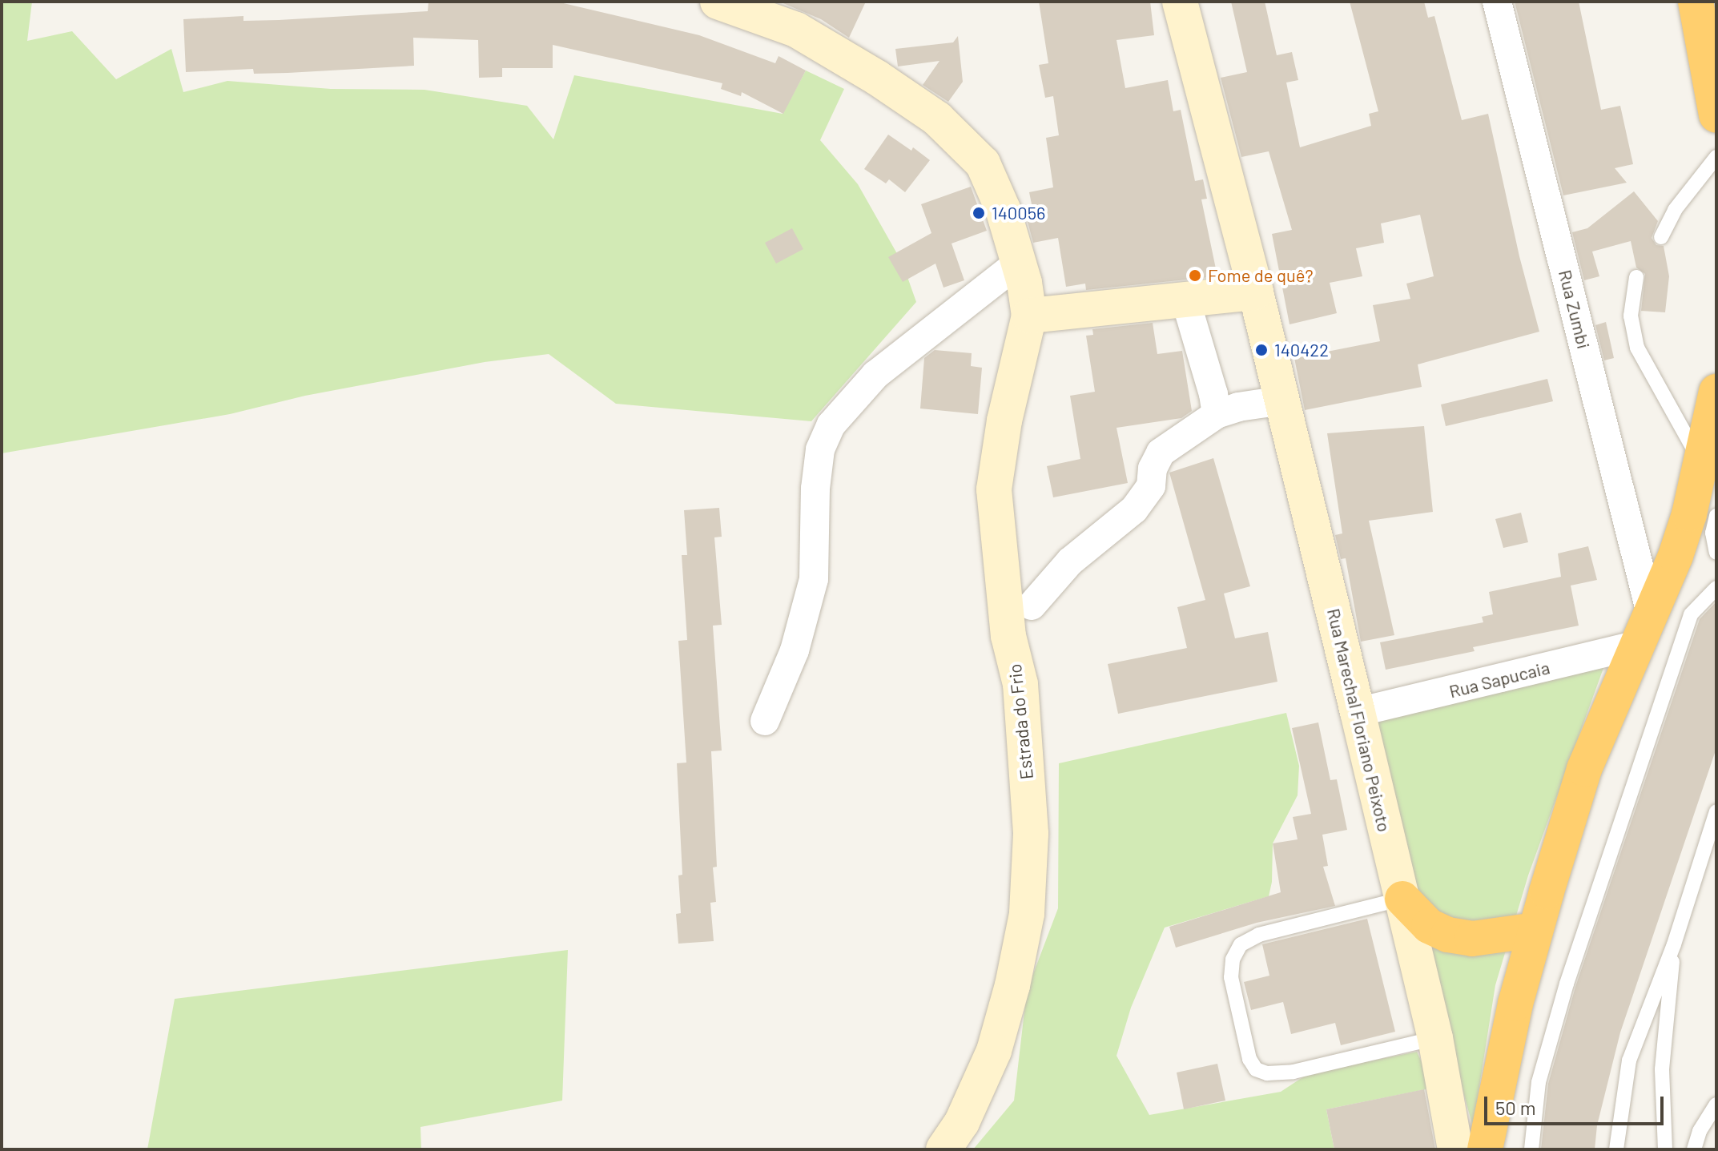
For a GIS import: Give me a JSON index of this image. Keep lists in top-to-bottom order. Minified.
{"streets":{"main road":["Rua Marechal Floriano Peixoto","Estrada do Frio"],"street":["Rua Zumbi","Rua Sapucaia"]},"crossings":[["Rua Zumbi","Rua Sapucaia"],["Rua Sapucaia","Rua Marechal Floriano Peixoto"]],"places":["140056","Fome de quê?","140422"],"scale_bar":"50 m"}
